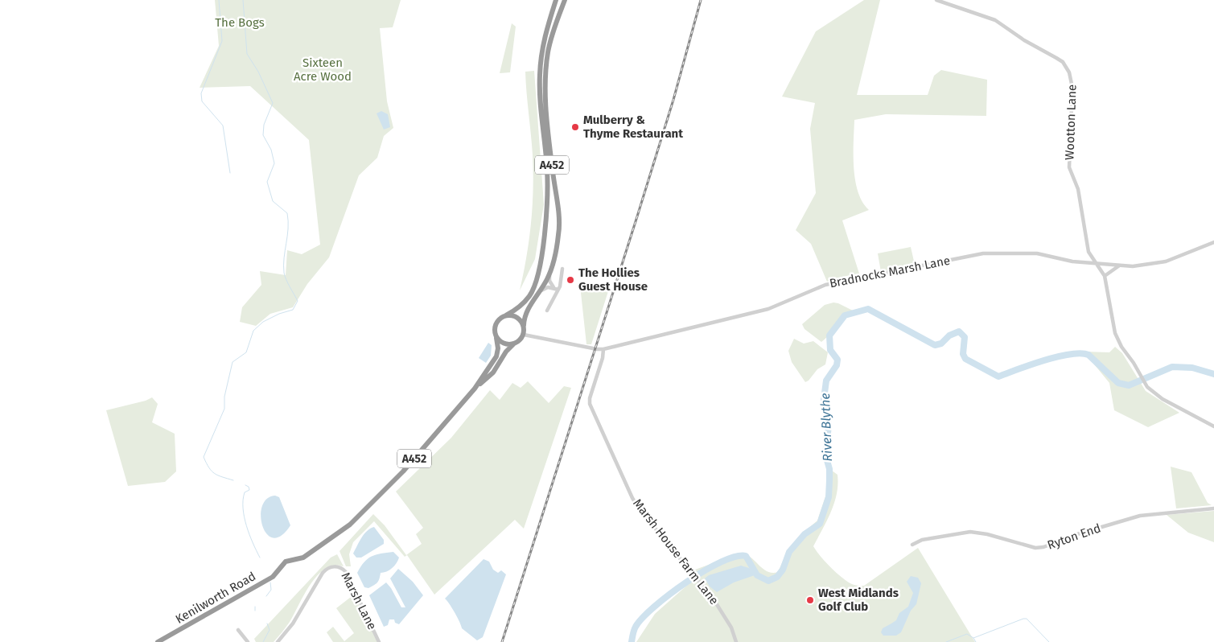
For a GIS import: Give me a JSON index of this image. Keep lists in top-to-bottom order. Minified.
{"streets":{"highway":["A452","Kenilworth Road"],"street":["Wootton Lane","Bradnocks Marsh Lane","Ryton End","Marsh House Farm Lane","Marsh Lane"]},"crossings":[["Wootton Lane","Bradnocks Marsh Lane"],["A452","Bradnocks Marsh Lane"],["A452","Kenilworth Road"],["Bradnocks Marsh Lane","Marsh House Farm Lane"]],"water":["River Blythe"],"parks":["The Bogs","Sixteen Acre Wood"],"places":["Mulberry & Thyme Restaurant","The Hollies Guest House","West Midlands Golf Club"]}
